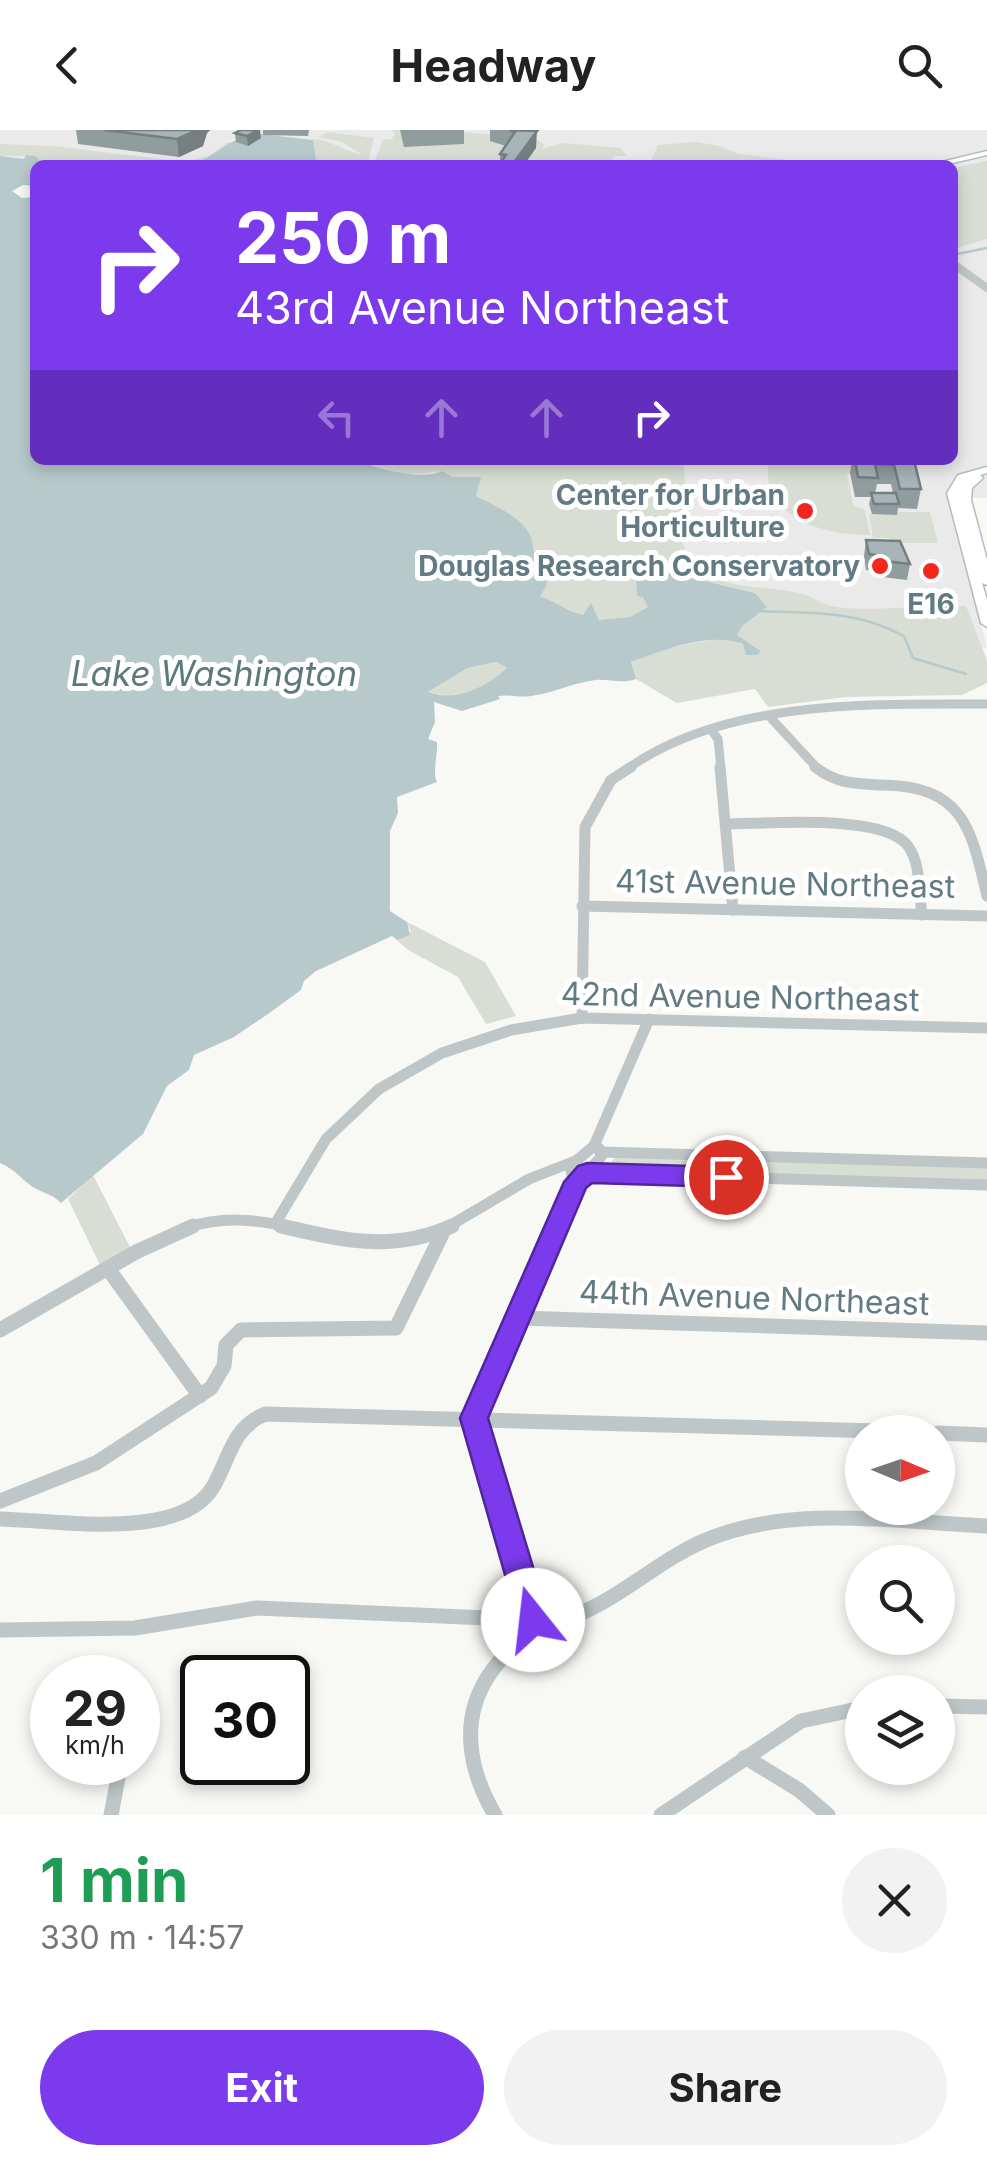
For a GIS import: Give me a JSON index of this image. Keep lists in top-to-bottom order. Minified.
{"streets":{"street":["41st Avenue Northeast","42nd Avenue Northeast","44th Avenue Northeast"]},"water":["Lake Washington"],"places":["Center for Urban Horticulture","Douglas Research Conservatory","E16"],"north":"right","page":{"header":"Headway","turn":["250 m","43rd Avenue Northeast"],"speed":"29 km/h","limit":"30","heading":["1 min","330 m · 14:57"],"buttons":["Exit","Share"]}}
